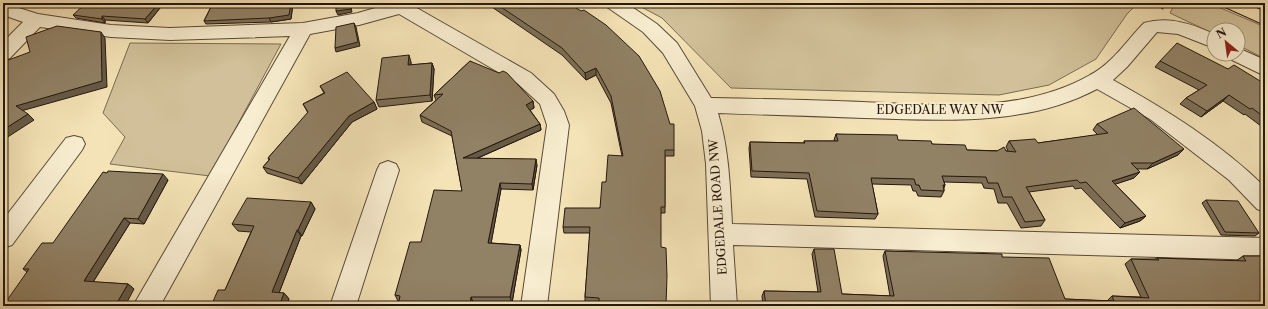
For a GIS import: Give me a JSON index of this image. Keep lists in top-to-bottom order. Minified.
{"streets":{"street":["EDGEDALE WAY NW","EDGEDALE ROAD NW"]},"crossings":[["EDGEDALE WAY NW","EDGEDALE ROAD NW"]],"north":"top left"}
